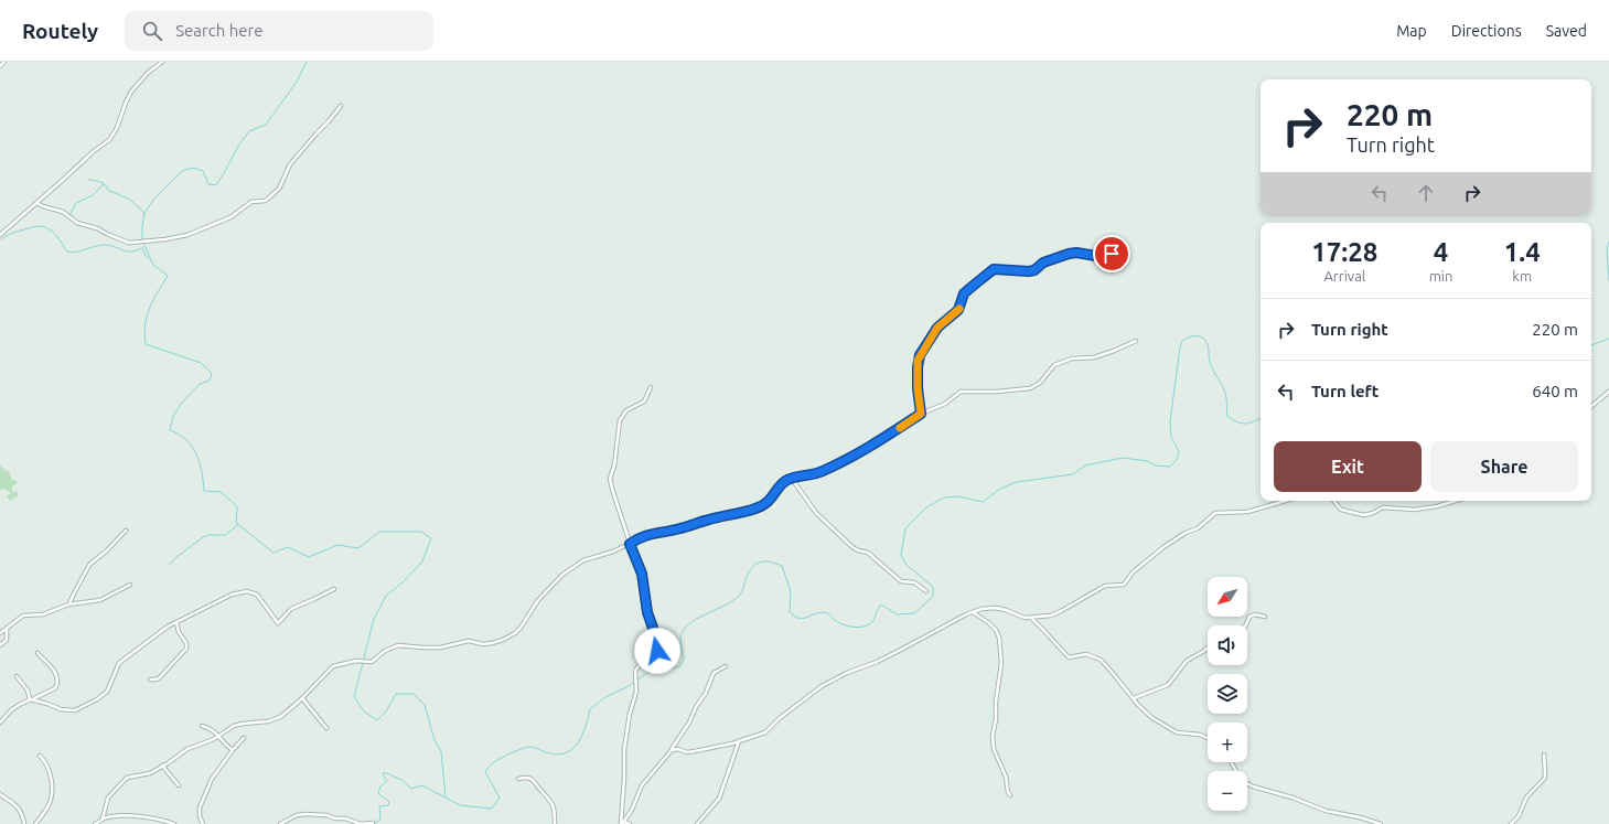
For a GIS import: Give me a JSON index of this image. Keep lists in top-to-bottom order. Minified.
{"north":"bottom left","page":{"header":"Routely","search":"Search here","nav":["Map","Directions","Saved"],"turn":["220 m","Turn right"],"eta":["17:28","Arrival","4","min","1.4","km"],"list":[{"name":"Turn right","value":"220 m"},{"name":"Turn left","value":"640 m"}],"buttons":["Exit","Share"],"map_buttons":["+","−"]}}
